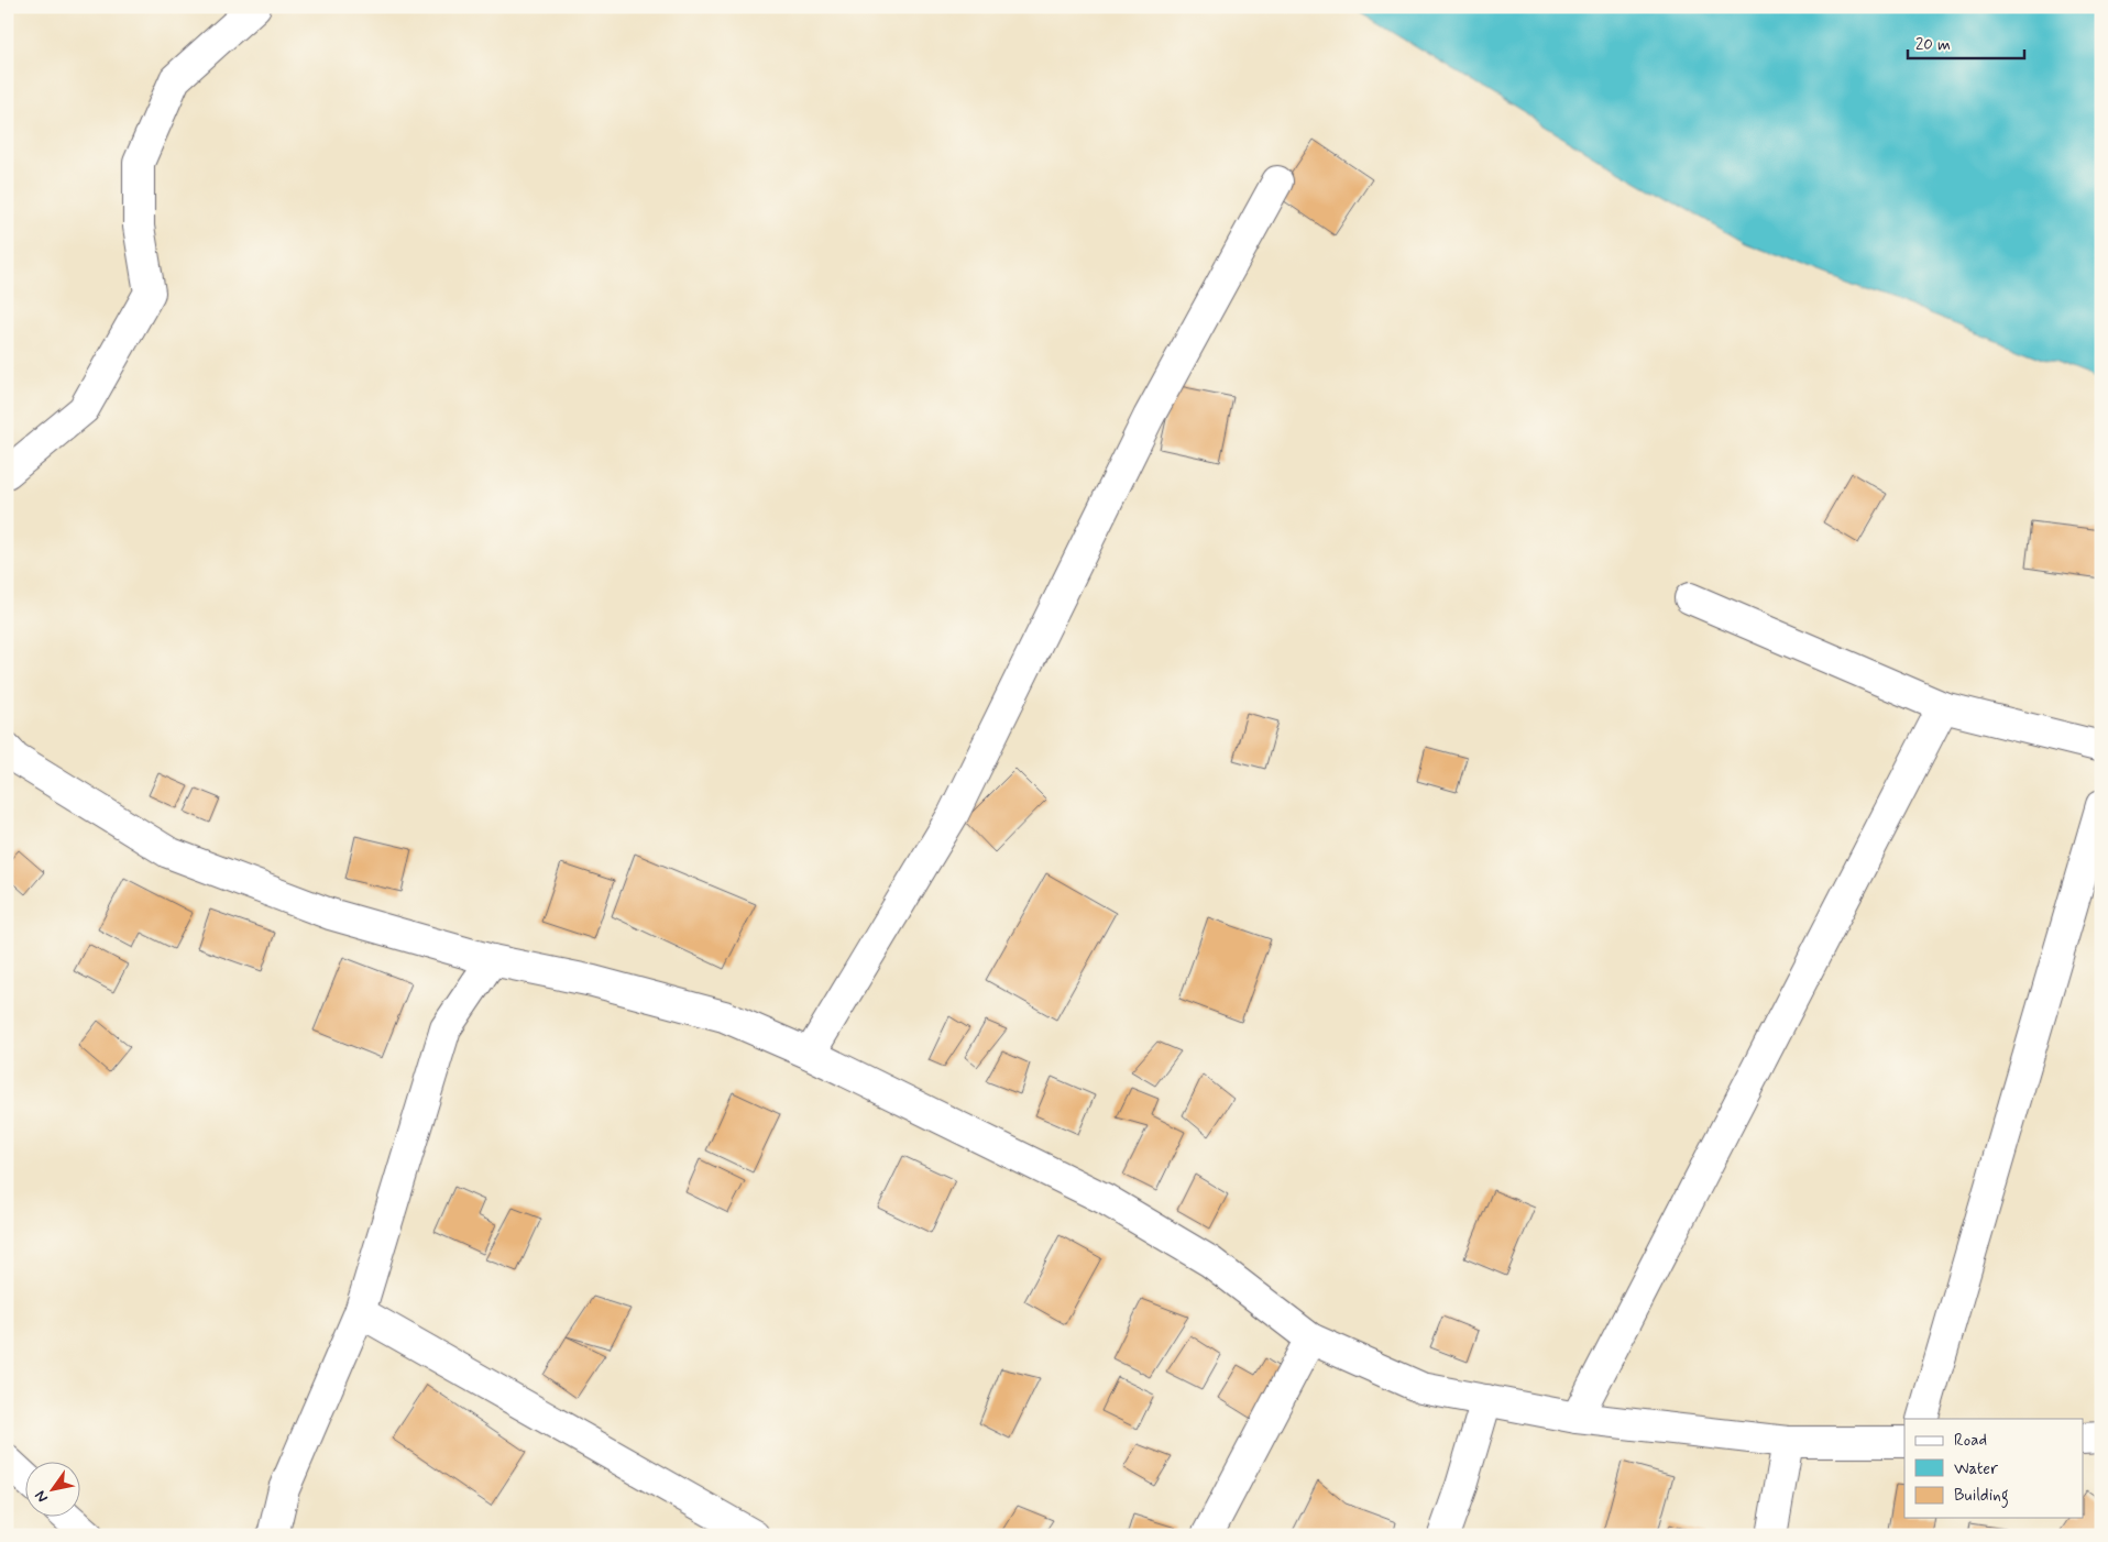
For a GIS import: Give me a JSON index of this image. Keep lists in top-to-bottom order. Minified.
{"legend":["Road","Water","Building"],"scale_bar":"20 m","north":"bottom left"}
